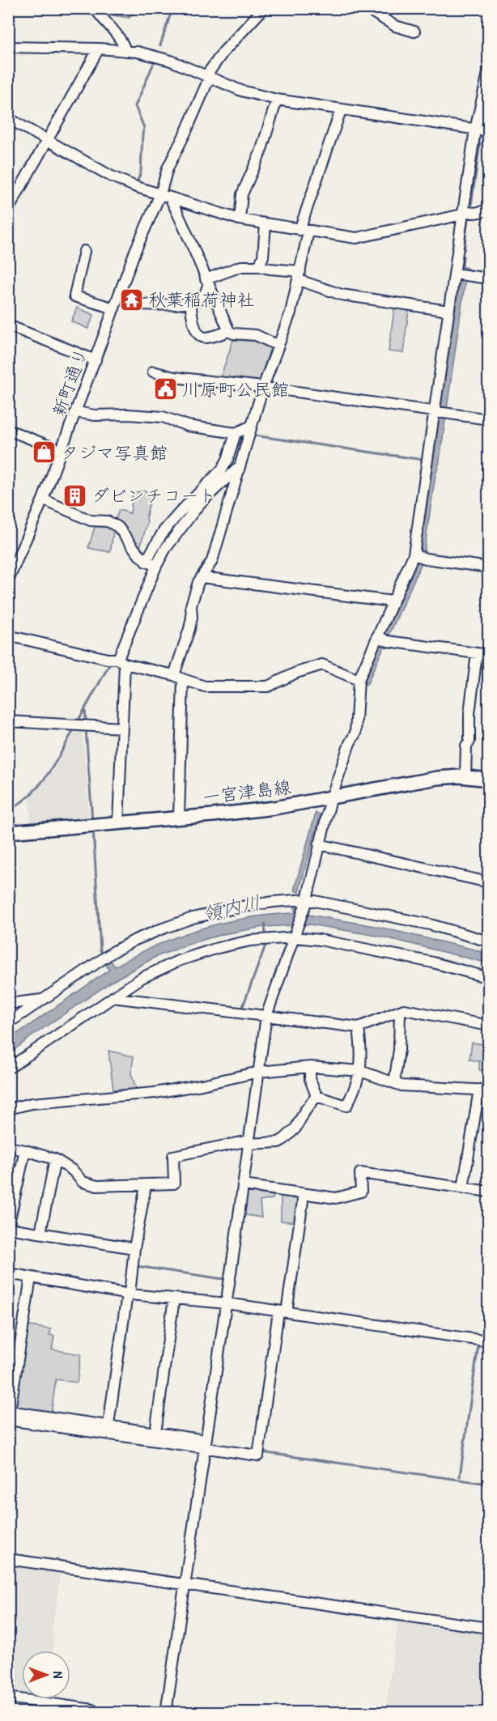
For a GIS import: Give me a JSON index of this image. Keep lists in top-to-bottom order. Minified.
{"streets":{"main road":["一宮津島線"],"street":["新町通り"]},"water":["領内川"],"places":{"temple":["秋葉稲荷神社"],"public building":["川原町公民館"],"shop":["タジマ写真館"],"building":["ダビンチコート"]},"north":"right"}
